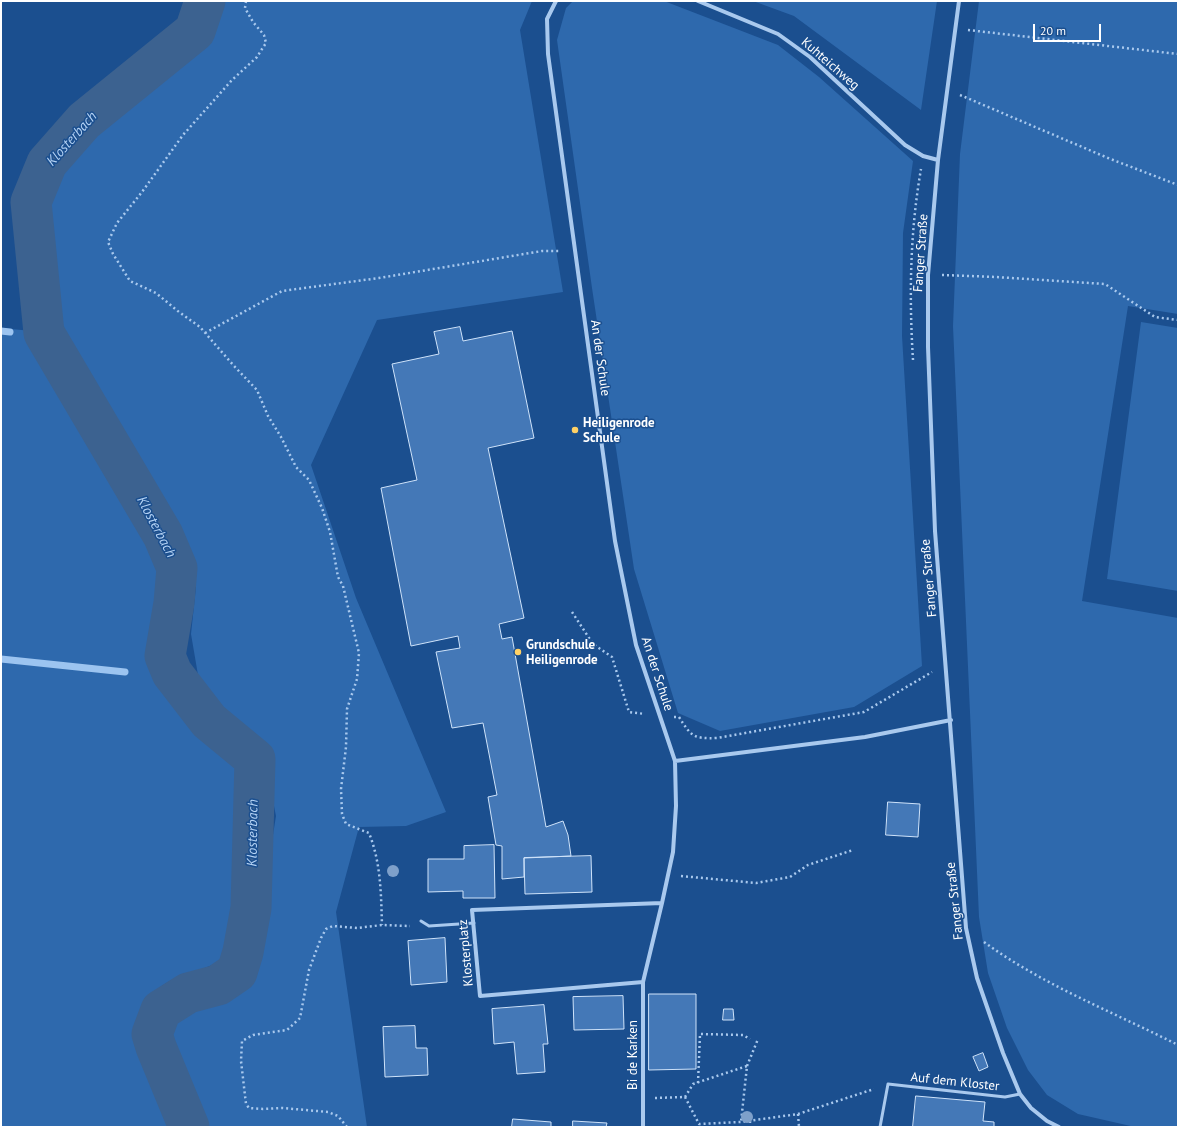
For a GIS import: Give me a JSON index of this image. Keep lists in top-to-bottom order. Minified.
{"streets":{"street":["Kuhteichweg","Fanger Straße","An der Schule","Klosterplatz","Bi de Karken"],"lane":["Auf dem Kloster"]},"crossings":[["Kuhteichweg","Fanger Straße"],["Fanger Straße","Auf dem Kloster"],["An der Schule","Klosterplatz"],["An der Schule","Bi de Karken"],["Klosterplatz","Bi de Karken"]],"water":["Klosterbach"],"places":["Heiligenrode Schule","Grundschule Heiligenrode"],"scale_bar":"20 m"}
